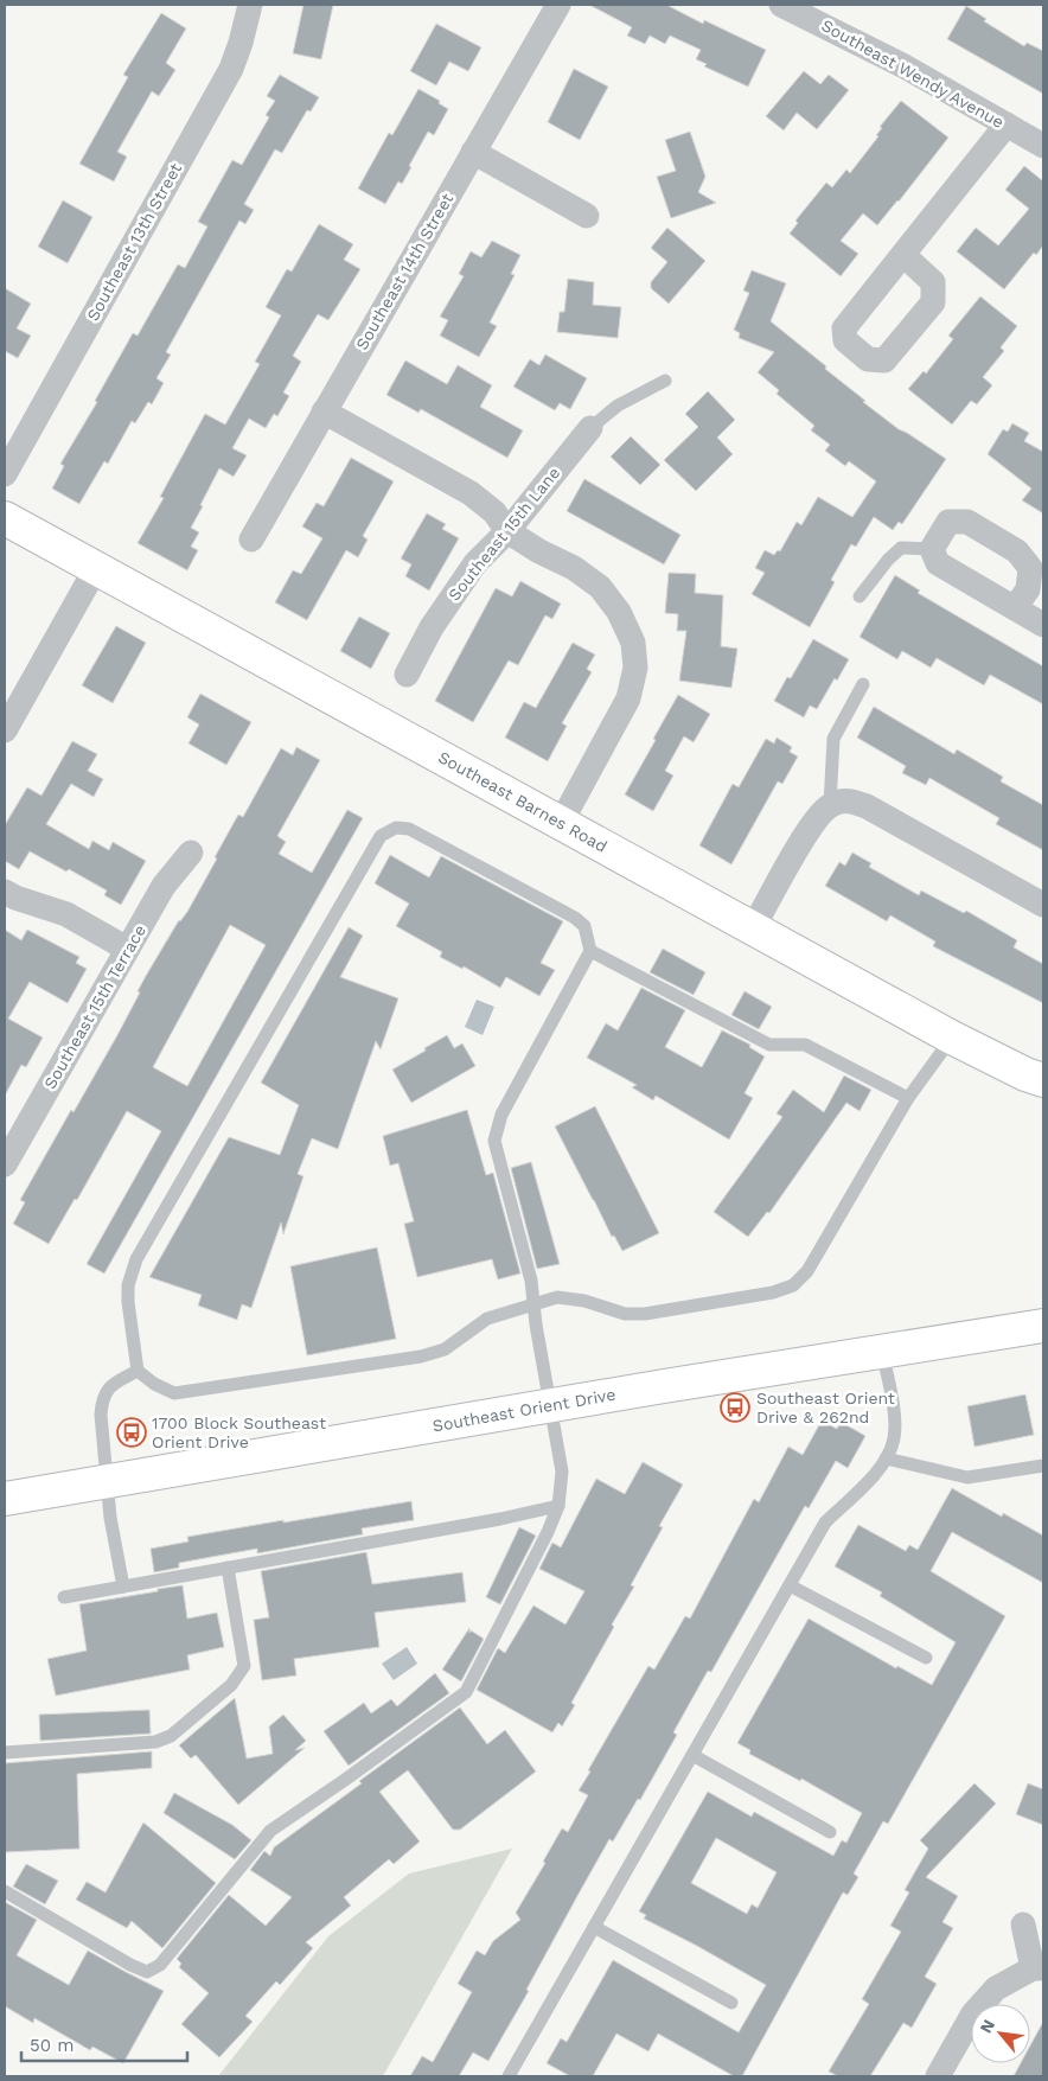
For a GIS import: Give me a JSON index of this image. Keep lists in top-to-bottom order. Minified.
{"streets":{"street":["Southeast Wendy Avenue","Southeast 13th Street","Southeast 14th Street","Southeast 15th Lane","Southeast Barnes Road","Southeast 15th Terrace","Southeast Orient Drive"]},"places":{"bus stop":["Southeast Orient Drive & 262nd","1700 Block Southeast Orient Drive"]},"scale_bar":"50 m","north":"top left"}
